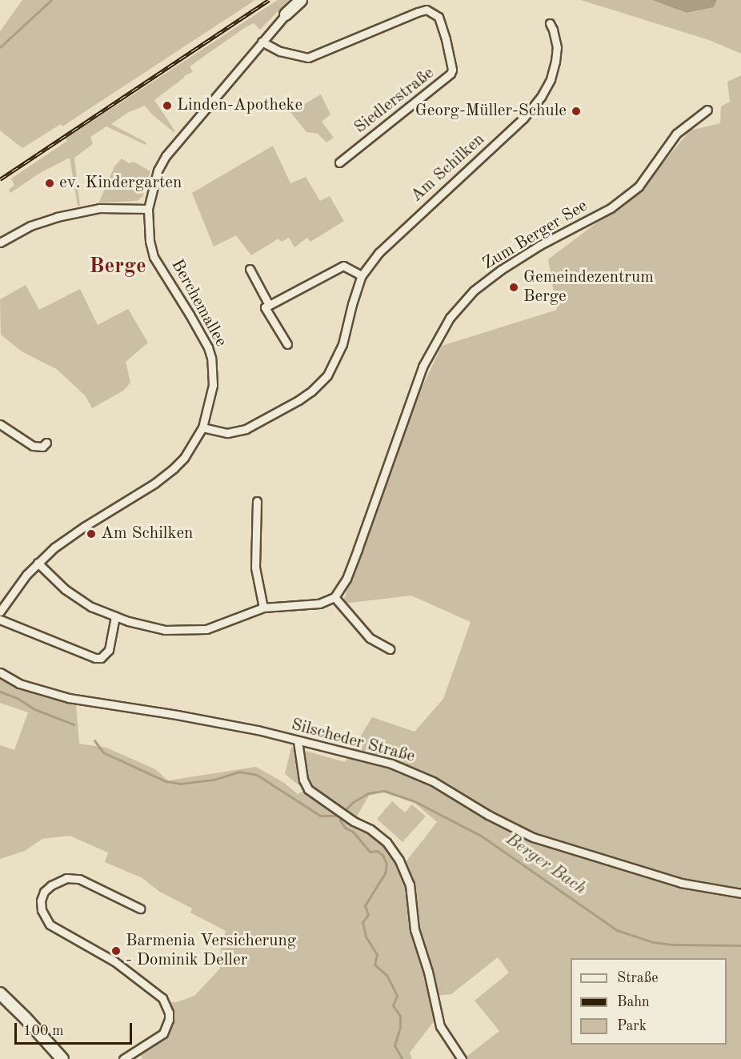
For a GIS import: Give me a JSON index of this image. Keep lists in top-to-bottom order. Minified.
{"streets":{"street":["Siedlerstraße","Am Schilken","Zum Berger See","Berchemallee","Silscheder Straße"]},"crossings":[["Siedlerstraße","Berchemallee"],["Am Schilken","Berchemallee"]],"districts":["Berge"],"water":["Berger Bach"],"places":["Linden-Apotheke","Georg-Müller-Schule","ev. Kindergarten","Gemeindezentrum Berge","Am Schilken","Barmenia Versicherung - Dominik Deller"],"legend":["Straße","Bahn","Park"],"scale_bar":"100 m"}
